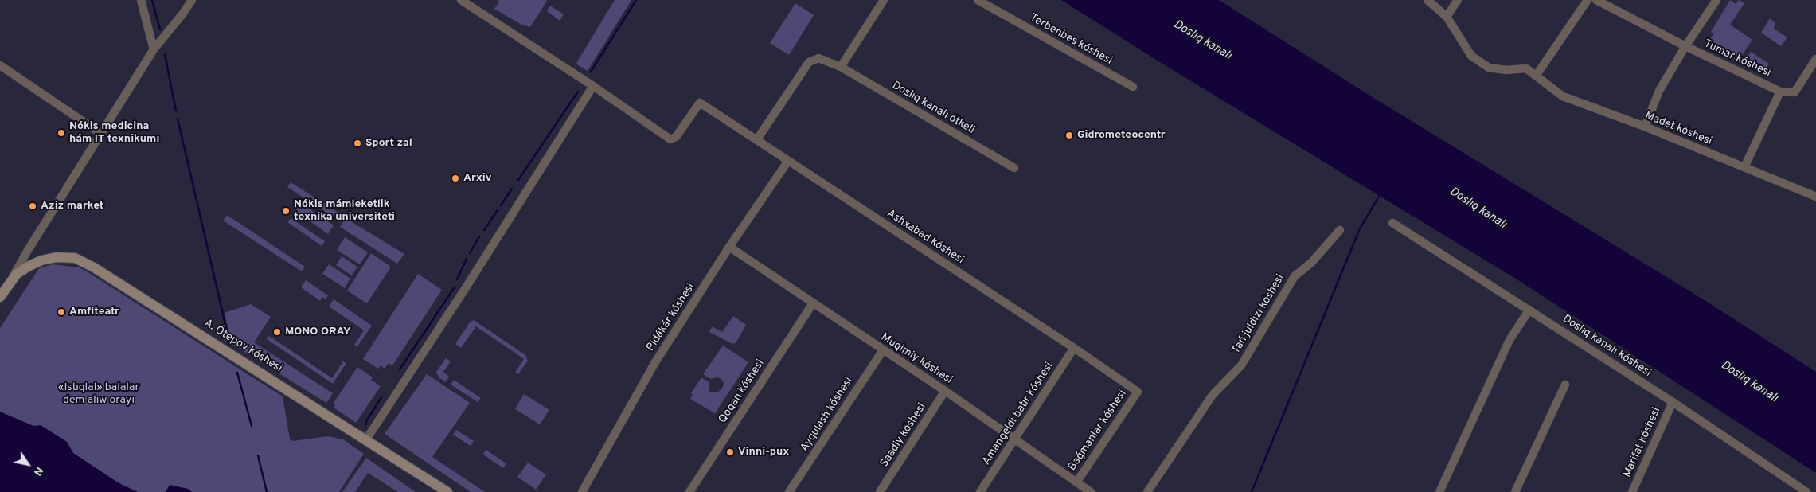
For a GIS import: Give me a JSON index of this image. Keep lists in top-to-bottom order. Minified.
{"streets":{"main road":["A. Ótepov kóshesi"],"street":["Terbenbes kóshesi","Tumar kóshesi","Doslıq kanalı ótkeli","Madet kóshesi","Ashxabad kóshesi","Tań juldızı kóshesi","Pidákár kóshesi","Doslıq kanalı kóshesi","Muqimiy kóshesi","Qoqan kóshesi","Amangeldi batır kóshesi","Ayqulash kóshesi","Baǵmanlar kóshesi","Saadiy kóshesi","Marifat kóshesi"]},"crossings":[["Ashxabad kóshesi","Pidákár kóshesi"],["Ashxabad kóshesi","Amangeldi batır kóshesi"],["Ashxabad kóshesi","Baǵmanlar kóshesi"],["Pidákár kóshesi","Muqimiy kóshesi"],["Doslıq kanalı kóshesi","Marifat kóshesi"],["Muqimiy kóshesi","Qoqan kóshesi"],["Muqimiy kóshesi","Amangeldi batır kóshesi"],["Muqimiy kóshesi","Ayqulash kóshesi"],["Muqimiy kóshesi","Baǵmanlar kóshesi"],["Muqimiy kóshesi","Saadiy kóshesi"]],"water":["Doslıq kanalı"],"parks":["«Istıqlal» balalar dem alıw orayı"],"places":["Nókis medicina hám IT texnikumı","Gidrometeocentr","Sport zal","Arxiv","Aziz market","Nókis mámleketlik texnika universiteti","Amfiteatr","MONO ORAY","Vinni-pux"],"north":"bottom right"}
